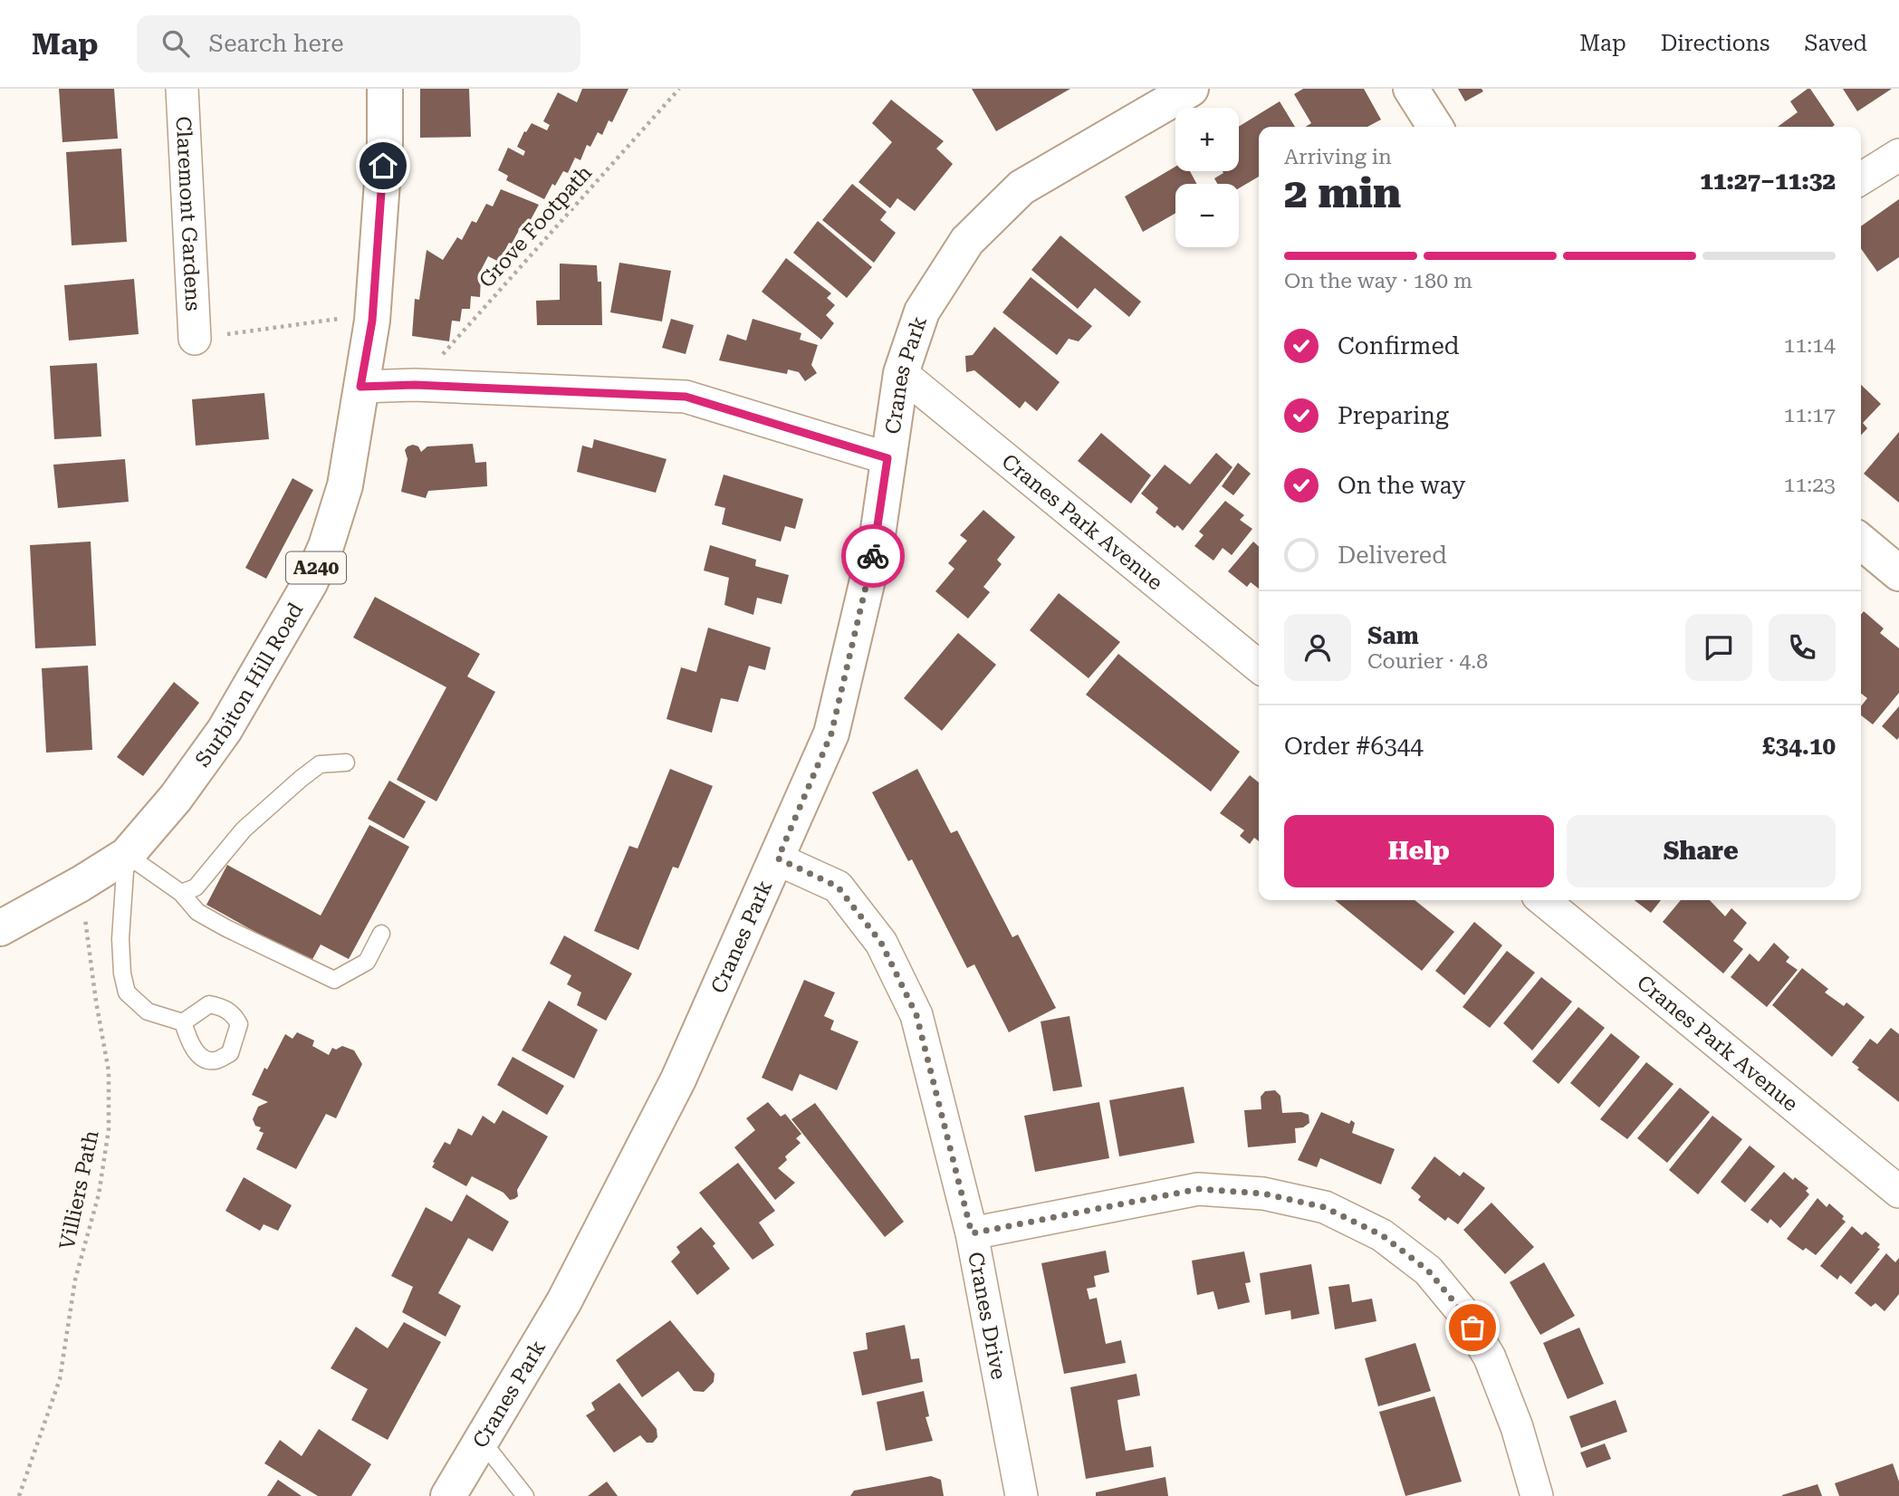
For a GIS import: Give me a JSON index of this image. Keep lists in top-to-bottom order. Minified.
{"streets":{"street":["Claremont Gardens","Cranes Park","Cranes Park Avenue","A240","Surbiton Hill Road","Cranes Drive"],"path":["Grove Footpath","Villiers Path"]},"crossings":[["Cranes Park","Cranes Park Avenue"],["Cranes Park","Cranes Drive"],["Surbiton Hill Road","Villiers Path"]],"page":{"header":"Map","search":"Search here","nav":["Map","Directions","Saved"],"map_buttons":["+","−"],"heading":["2 min","Arriving in","11:27–11:32"],"panel":["Sam","Courier · 4.8","Order #6344","£34.10"],"bar":"On the way · 180 m","list":[["Confirmed","11:14"],["Preparing","11:17"],["On the way","11:23"],"Delivered"],"buttons":["Help","Share"]}}
